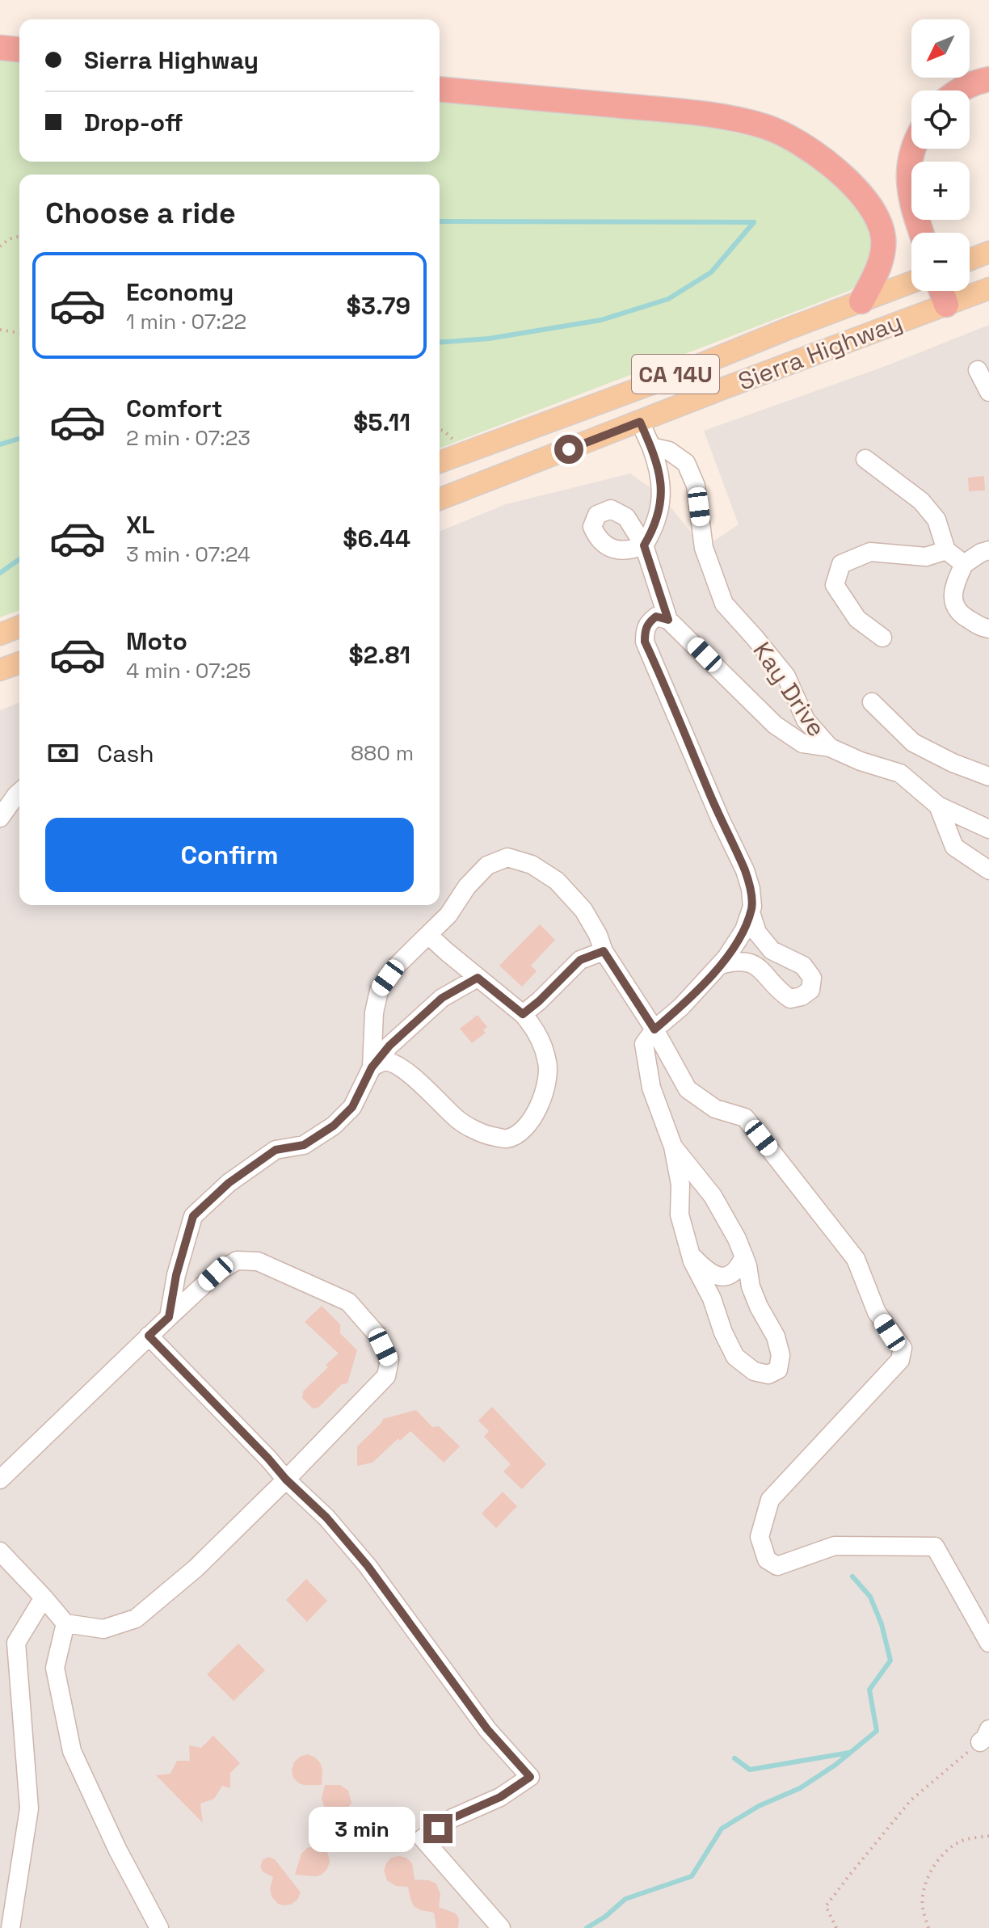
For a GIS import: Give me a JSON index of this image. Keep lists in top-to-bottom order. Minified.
{"streets":{"main road":["Sierra Highway","CA 14U"],"street":["Kay Drive"]},"north":"bottom left","page":{"map_buttons":["+","−"],"banner":["Sierra Highway","Drop-off"],"heading":"Choose a ride","list":[{"name":"Economy","note":"1 min · 07:22","value":"$3.79"},{"name":"Comfort","note":"2 min · 07:23","value":"$5.11"},{"name":"XL","note":"3 min · 07:24","value":"$6.44"},{"name":"Moto","note":"4 min · 07:25","value":"$2.81"}],"pay":["Cash","880 m"],"buttons":"Confirm","bubble":"3 min"}}
